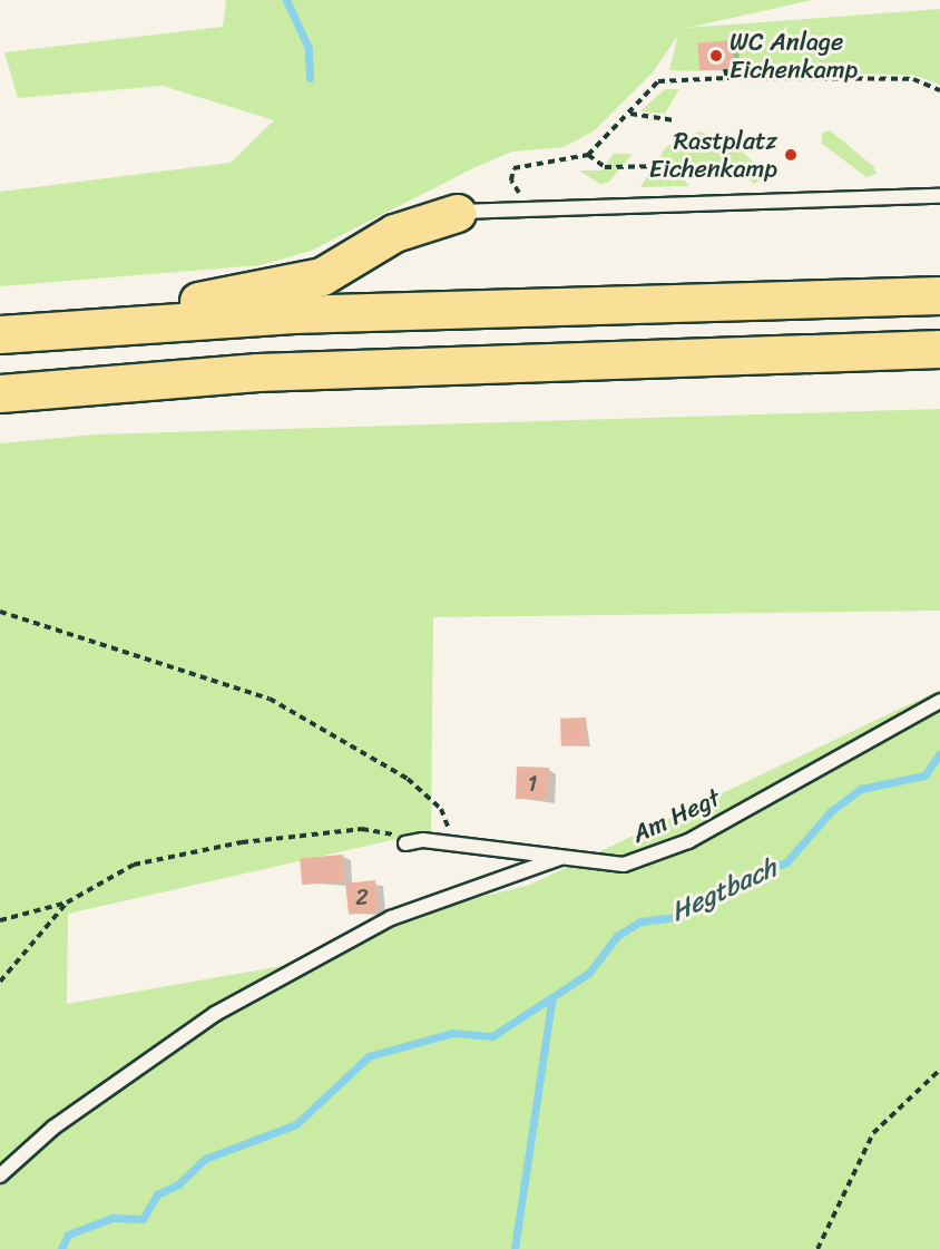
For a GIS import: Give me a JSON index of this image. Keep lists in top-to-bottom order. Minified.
{"streets":{"lane":["Am Hegt"]},"water":["Hegtbach"],"places":["WC Anlage Eichenkamp","Rastplatz Eichenkamp"],"house_numbers":["1","2"]}
